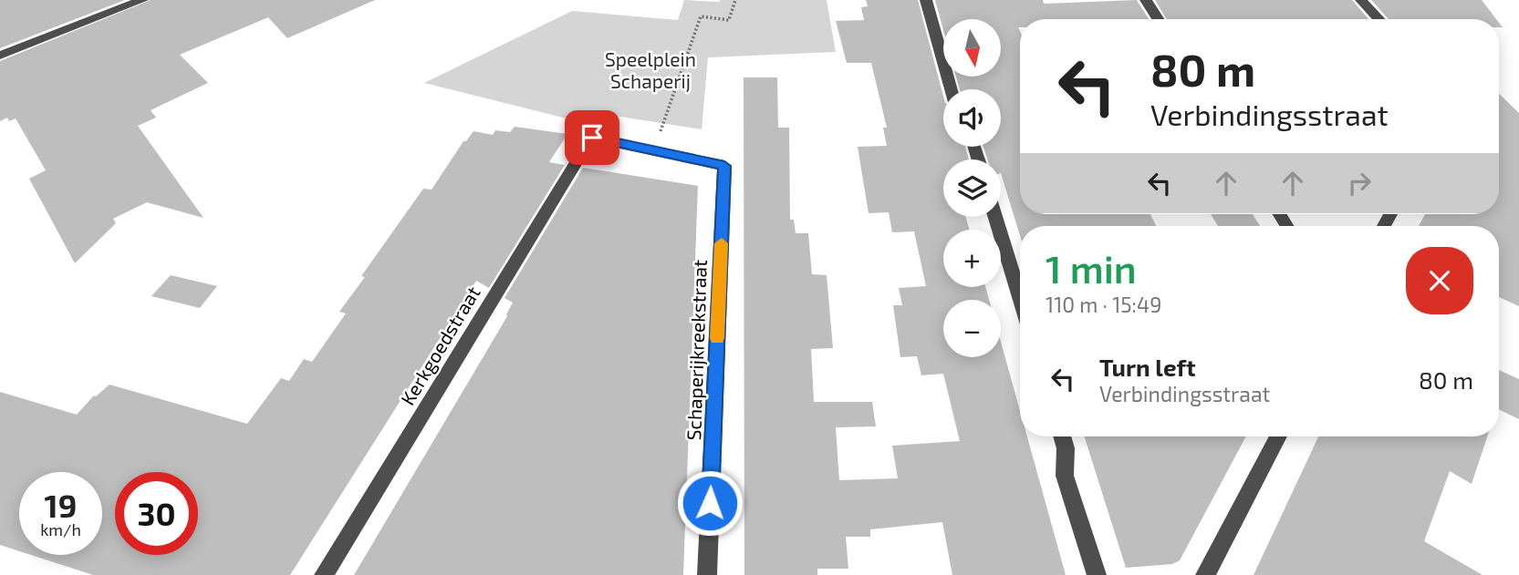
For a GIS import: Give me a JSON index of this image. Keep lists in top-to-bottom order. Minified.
{"streets":{"street":["Kerkgoedstraat","Schaperijkreekstraat"]},"crossings":[["Kerkgoedstraat","Schaperijkreekstraat"]],"parks":["Speelplein Schaperij"],"north":"bottom","page":{"map_buttons":["+","−"],"turn":["80 m","Verbindingsstraat"],"heading":["1 min","110 m · 15:49"],"list":[{"name":"Turn left","note":"Verbindingsstraat","value":"80 m"}],"speed":"19 km/h","limit":"30"}}
